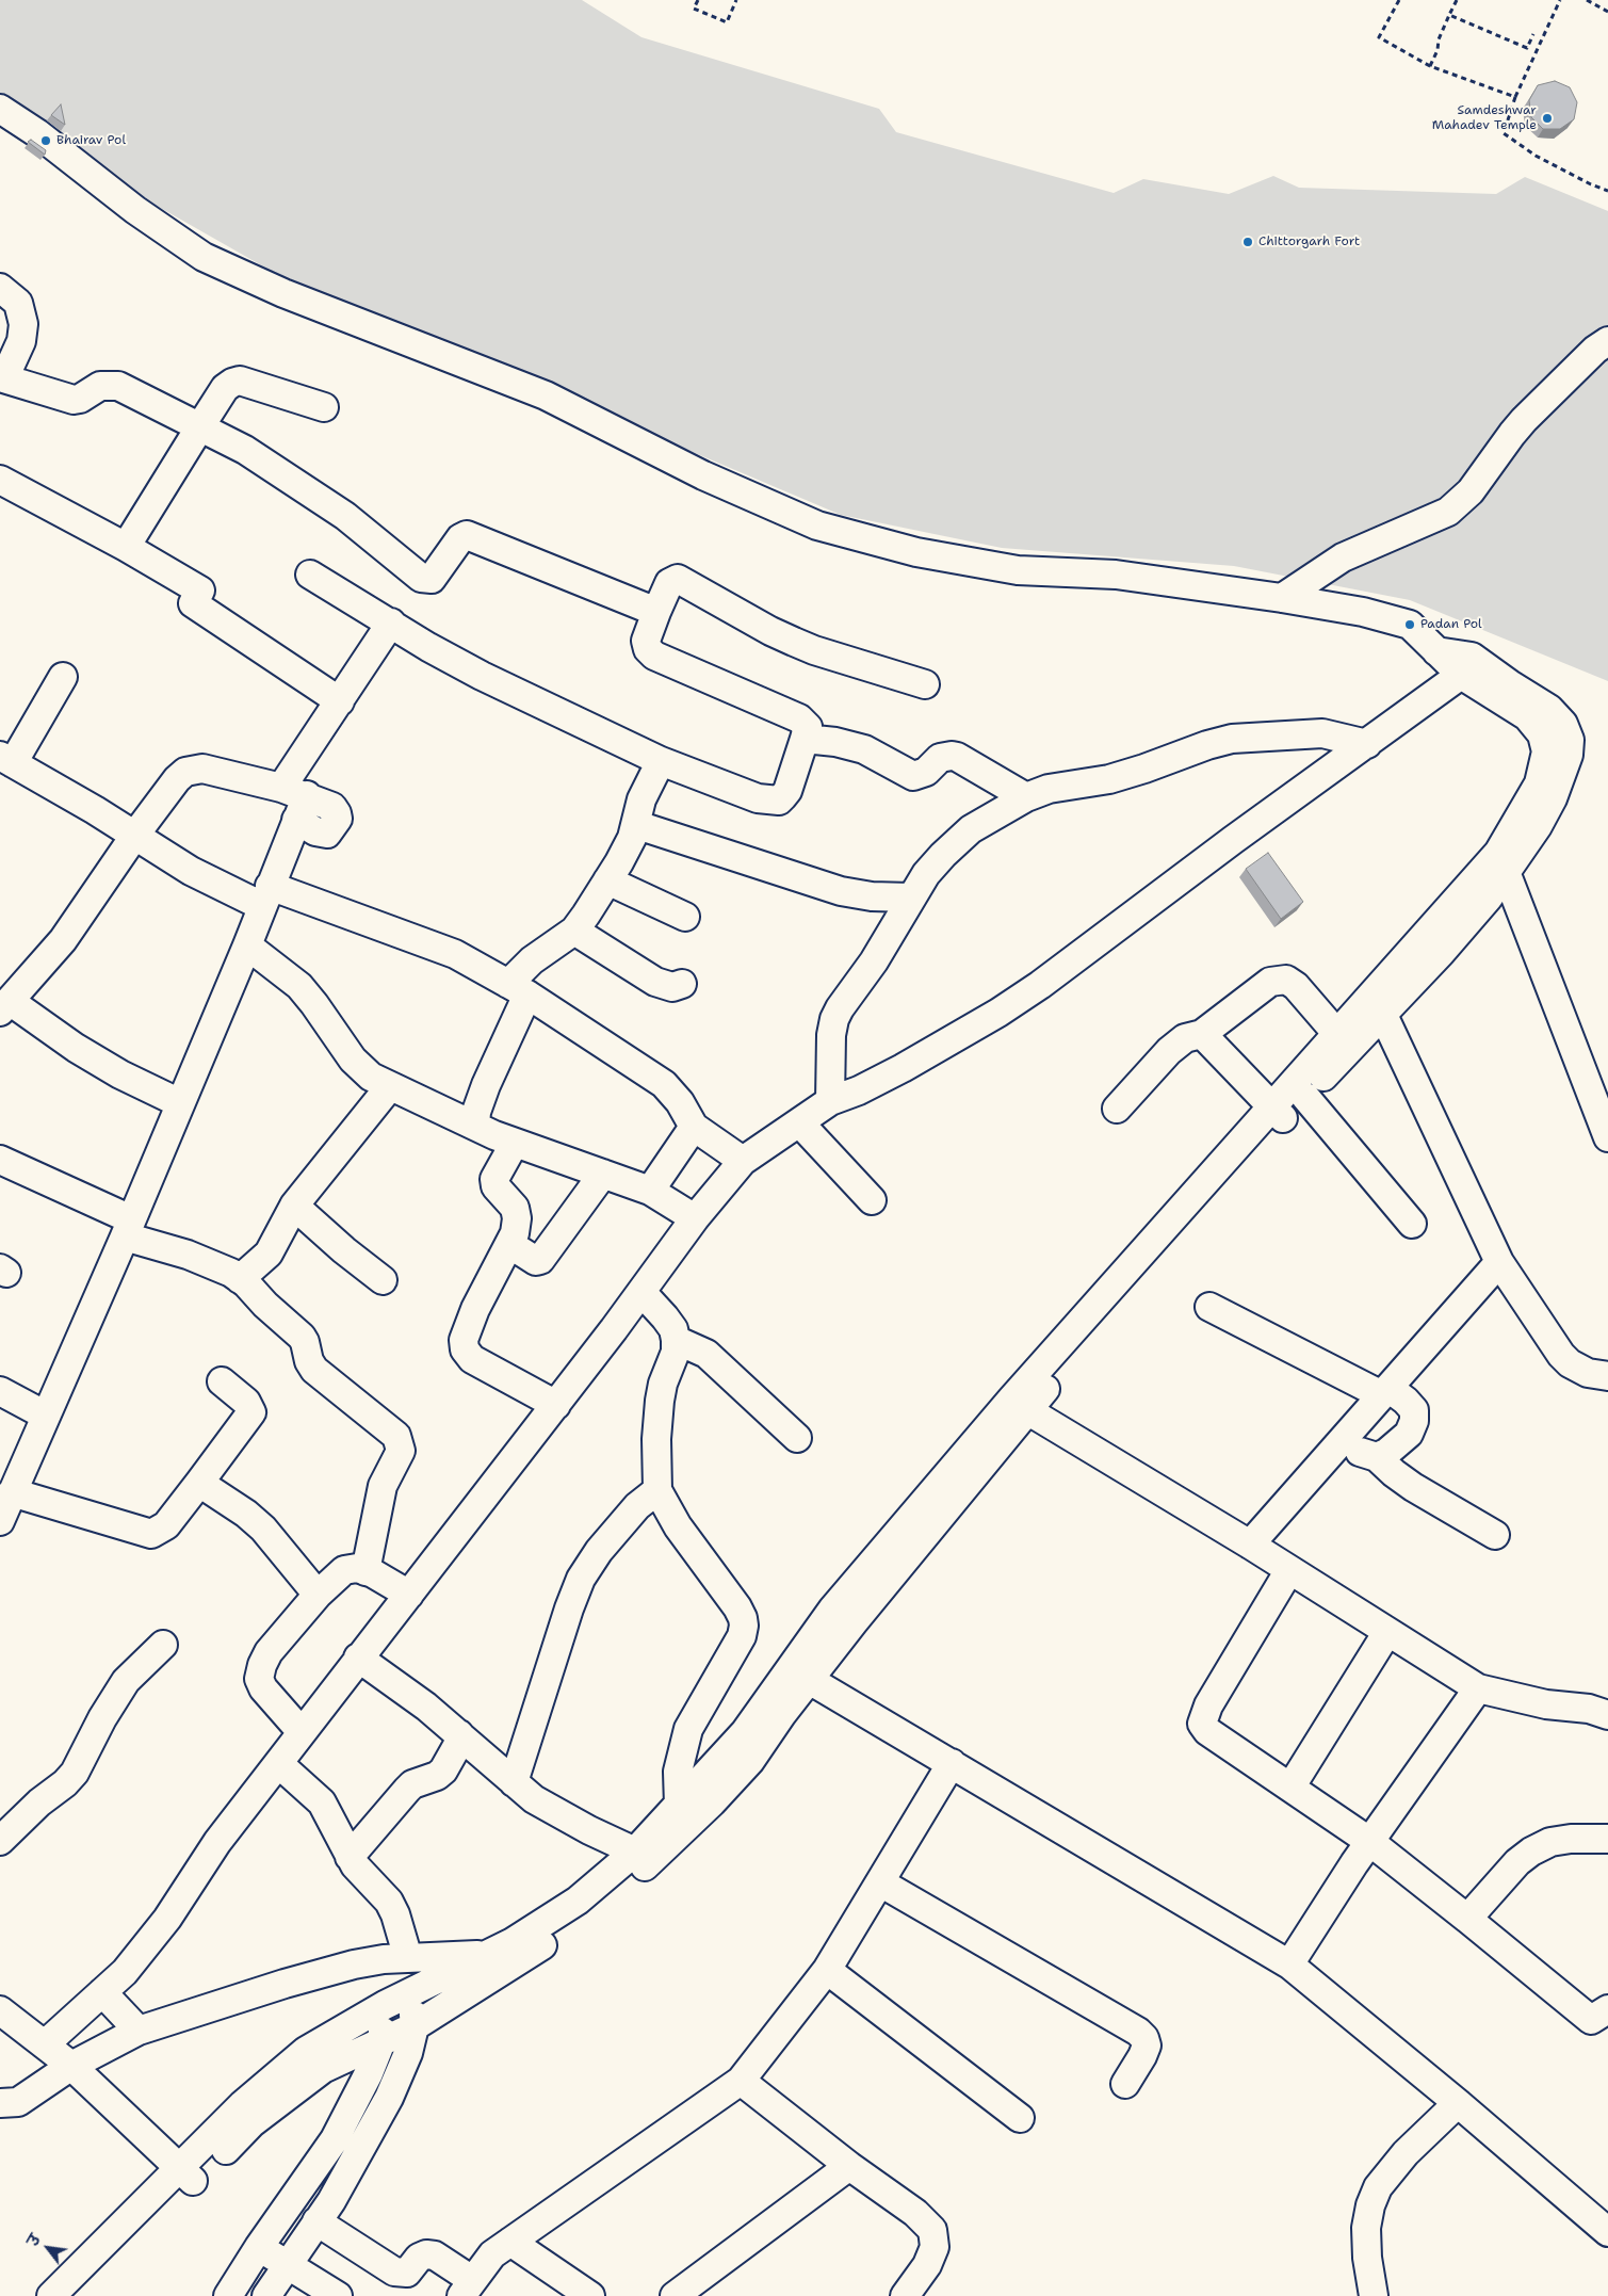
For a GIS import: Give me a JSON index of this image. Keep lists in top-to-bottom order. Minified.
{"places":["Samdeshwar Mahadev Temple","Bhairav Pol","Chittorgarh Fort","Padan Pol"],"north":"top left"}
